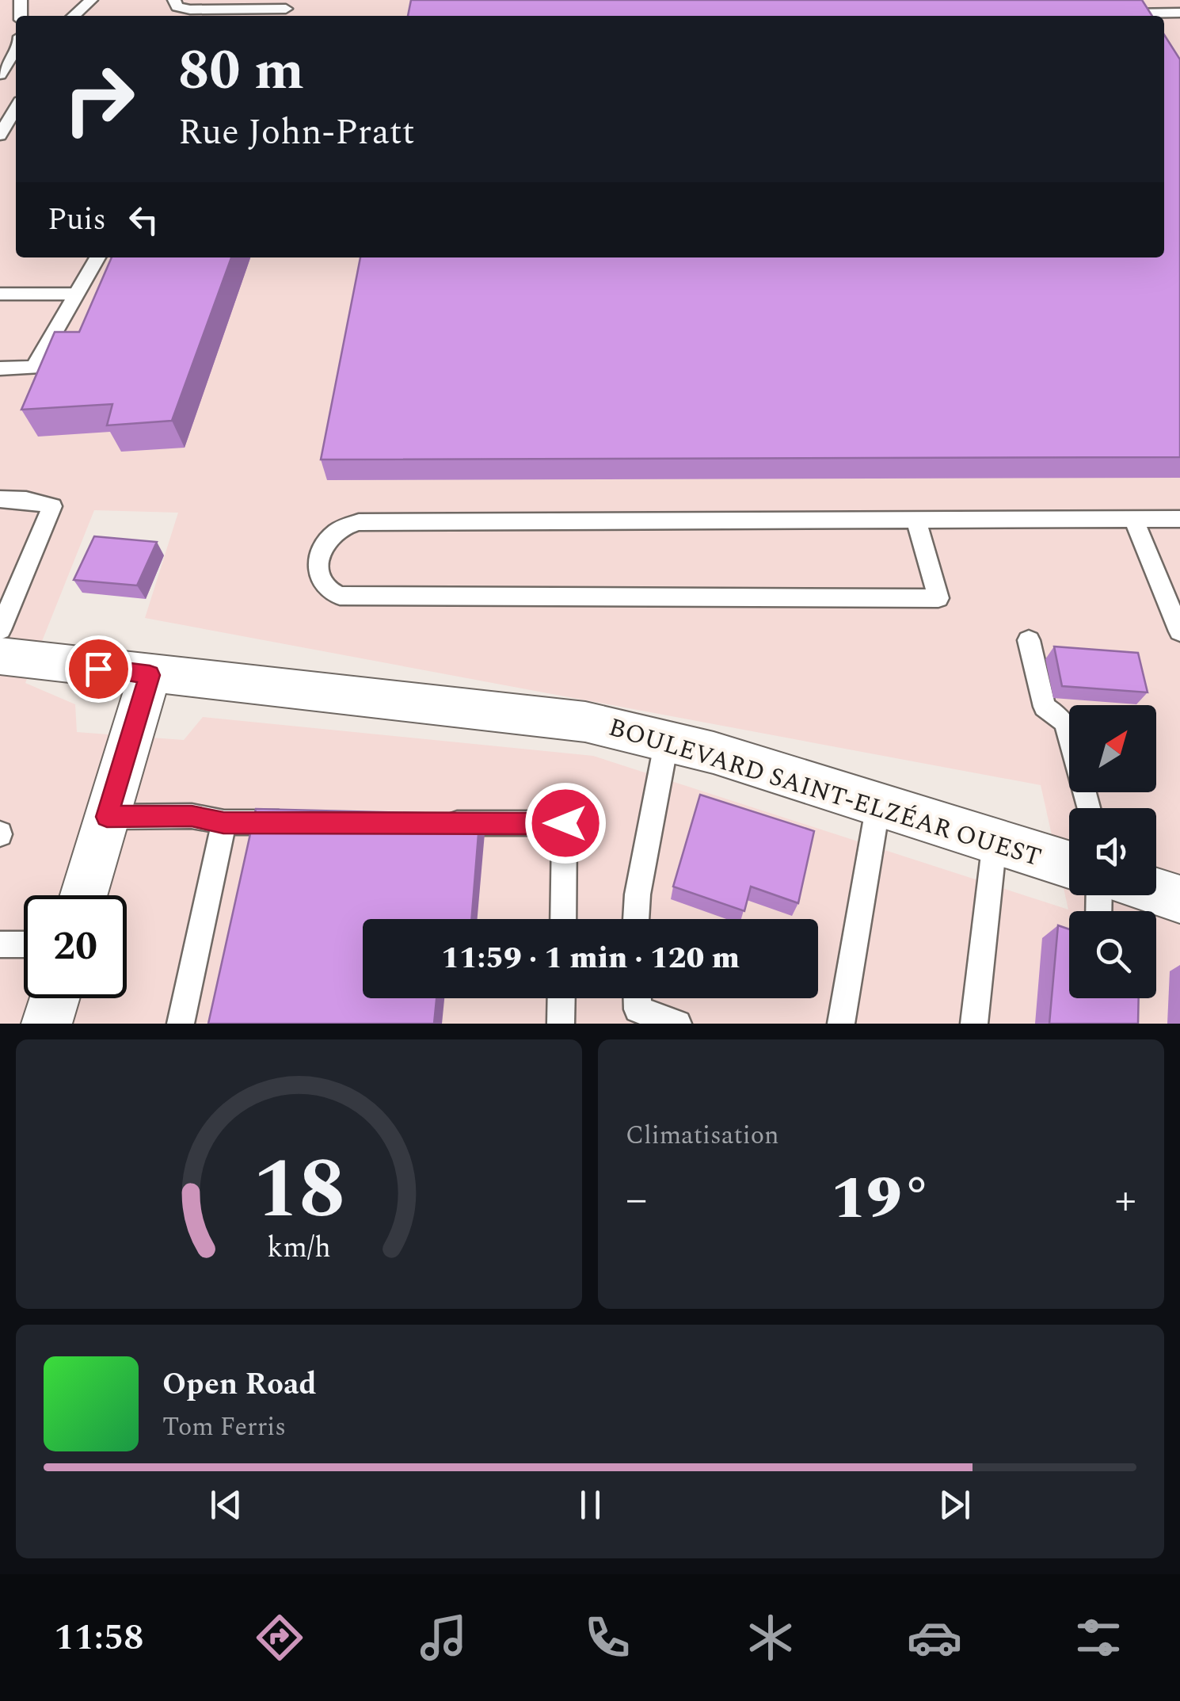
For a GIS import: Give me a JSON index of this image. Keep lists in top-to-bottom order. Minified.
{"streets":{"street":["BOULEVARD SAINT-ELZÉAR OUEST"]},"north":"top right","page":{"turn":["80 m","Rue John-Pratt"],"then":"Puis","limit":"20","trip":"11:59 · 1 min · 120 m","tile":"Climatisation","heat":["−","19°","+"],"song":["Open Road","Tom Ferris"],"tabs":"11:58","gauge":["18","km/h"]}}
